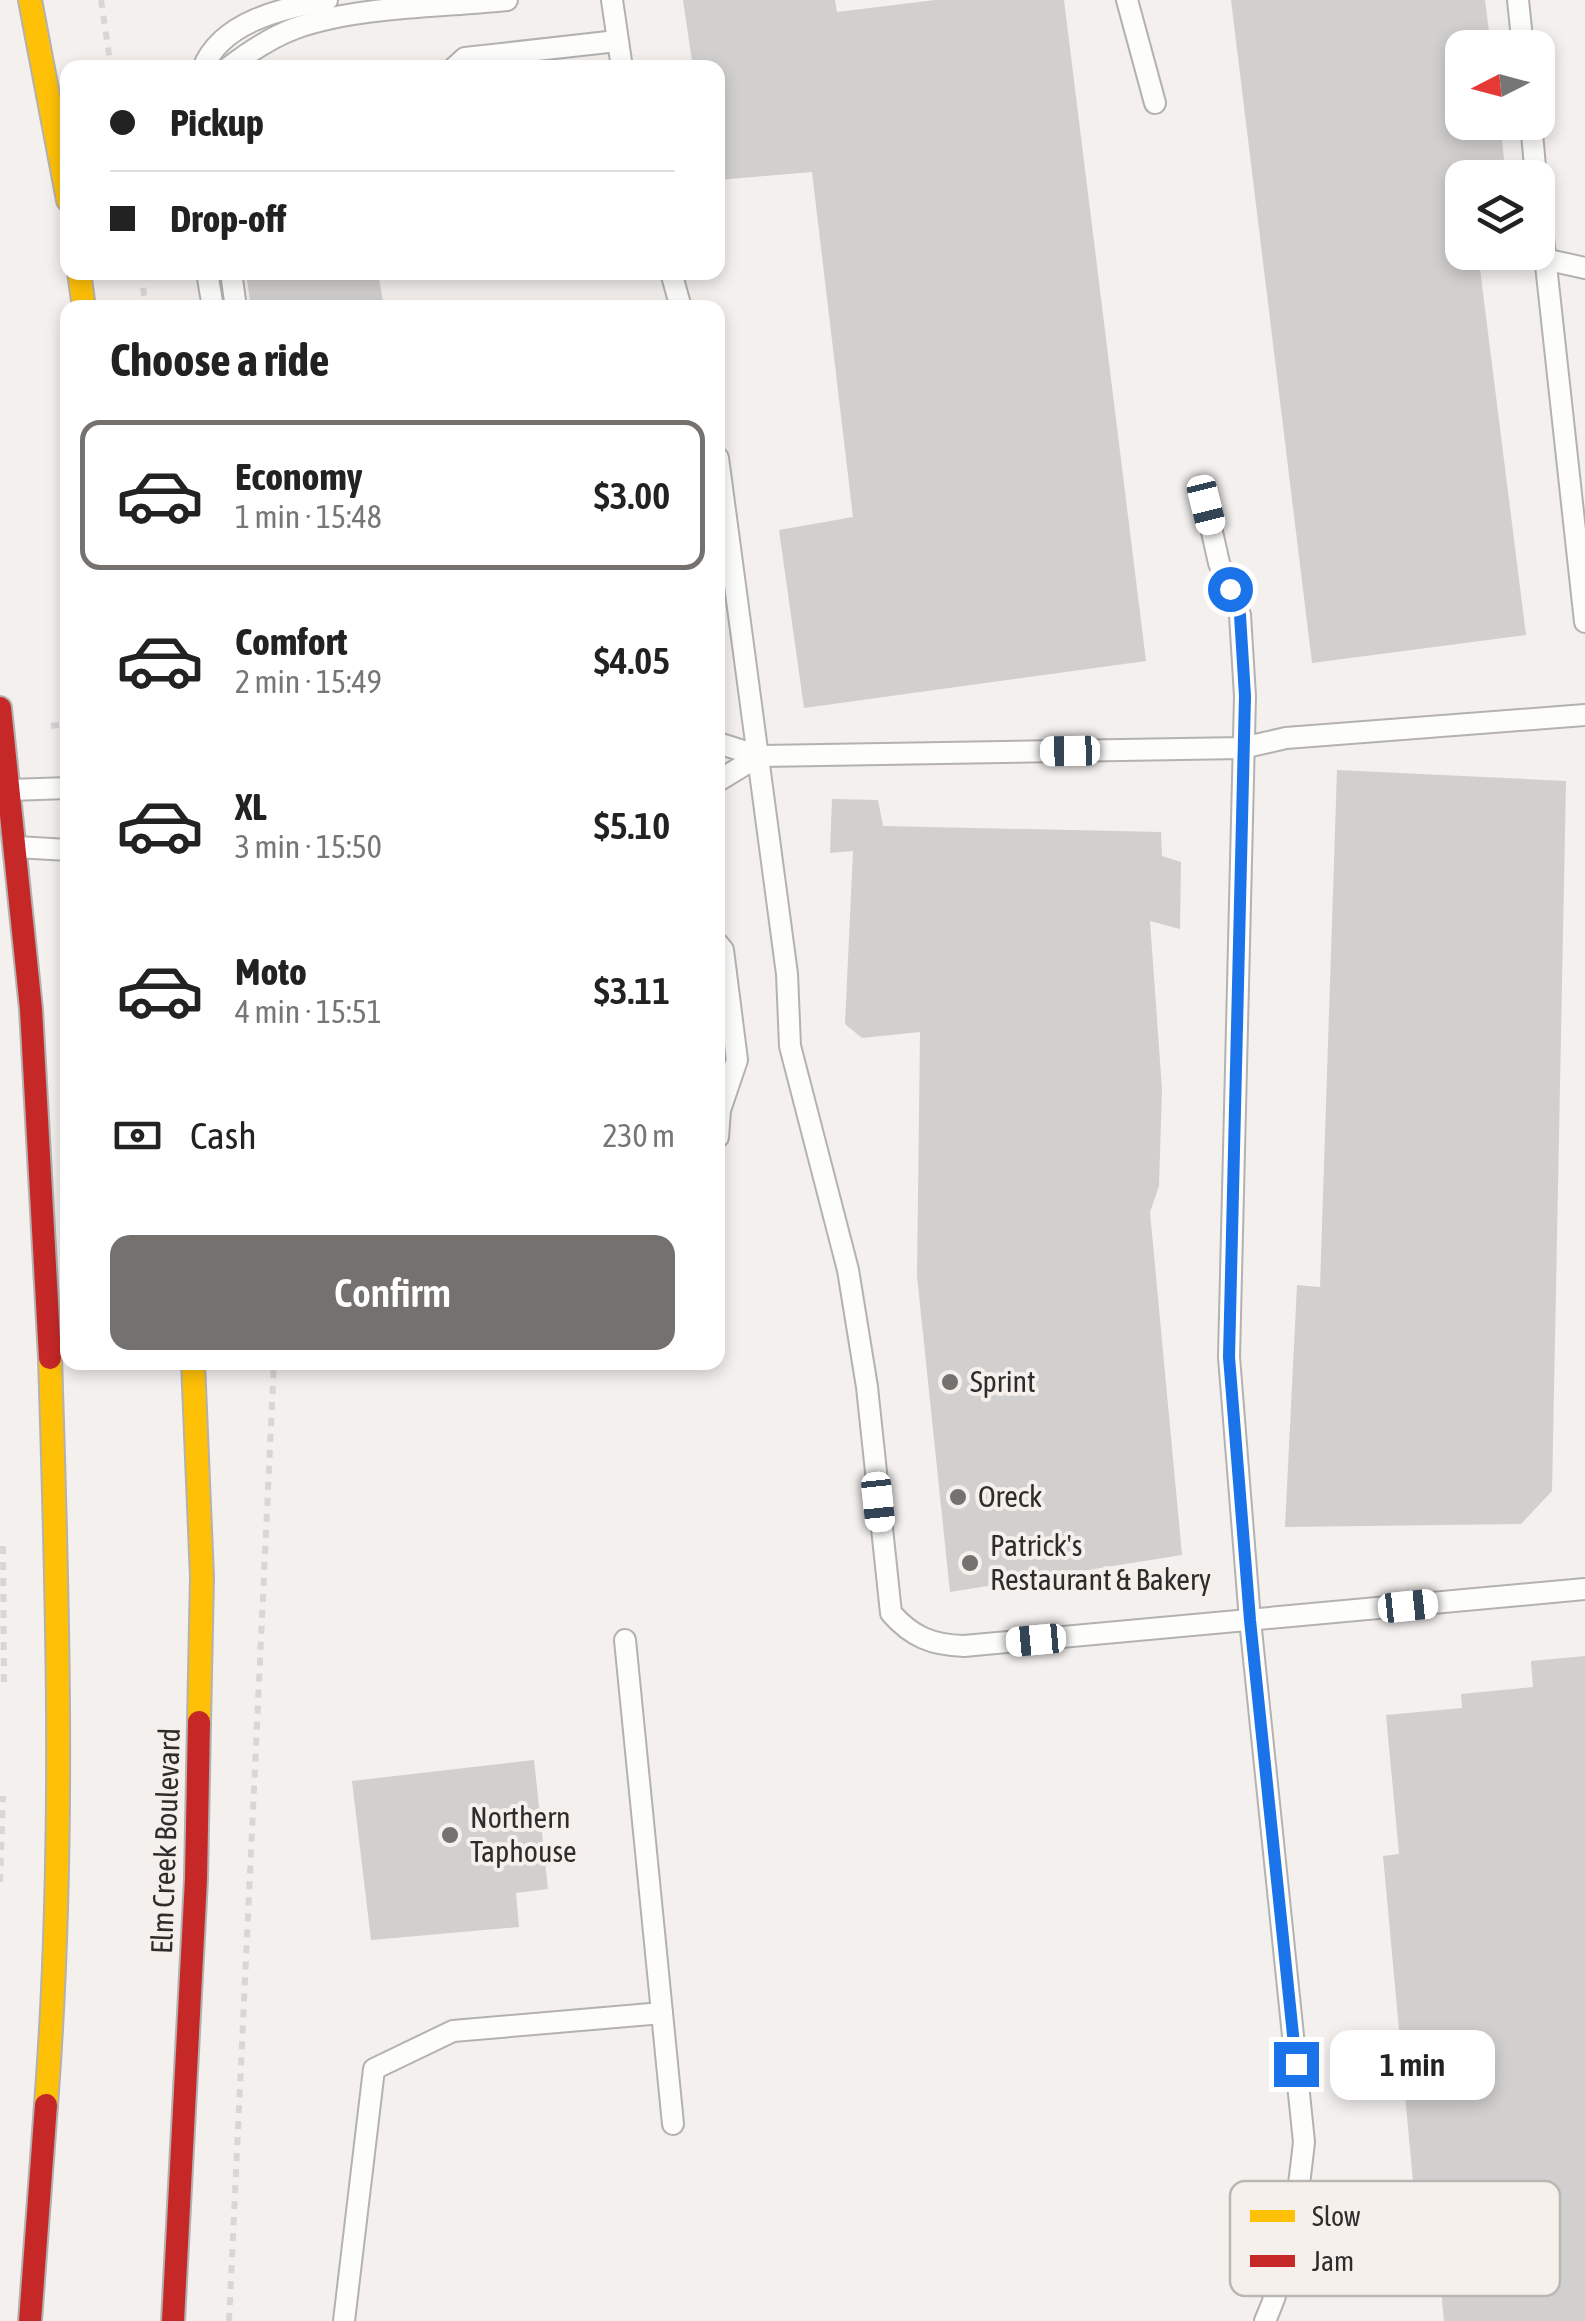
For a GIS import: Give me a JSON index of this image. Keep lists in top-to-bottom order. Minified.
{"streets":{"main road":["Elm Creek Boulevard"]},"places":["Sprint","Oreck","Patrick's Restaurant & Bakery","Northern Taphouse"],"legend":["Slow","Jam"],"north":"left","page":{"banner":["Pickup","Drop-off"],"heading":"Choose a ride","list":[{"name":"Economy","note":"1 min · 15:48","value":"$3.00"},{"name":"Comfort","note":"2 min · 15:49","value":"$4.05"},{"name":"XL","note":"3 min · 15:50","value":"$5.10"},{"name":"Moto","note":"4 min · 15:51","value":"$3.11"}],"pay":["Cash","230 m"],"buttons":"Confirm","bubble":"1 min"}}
